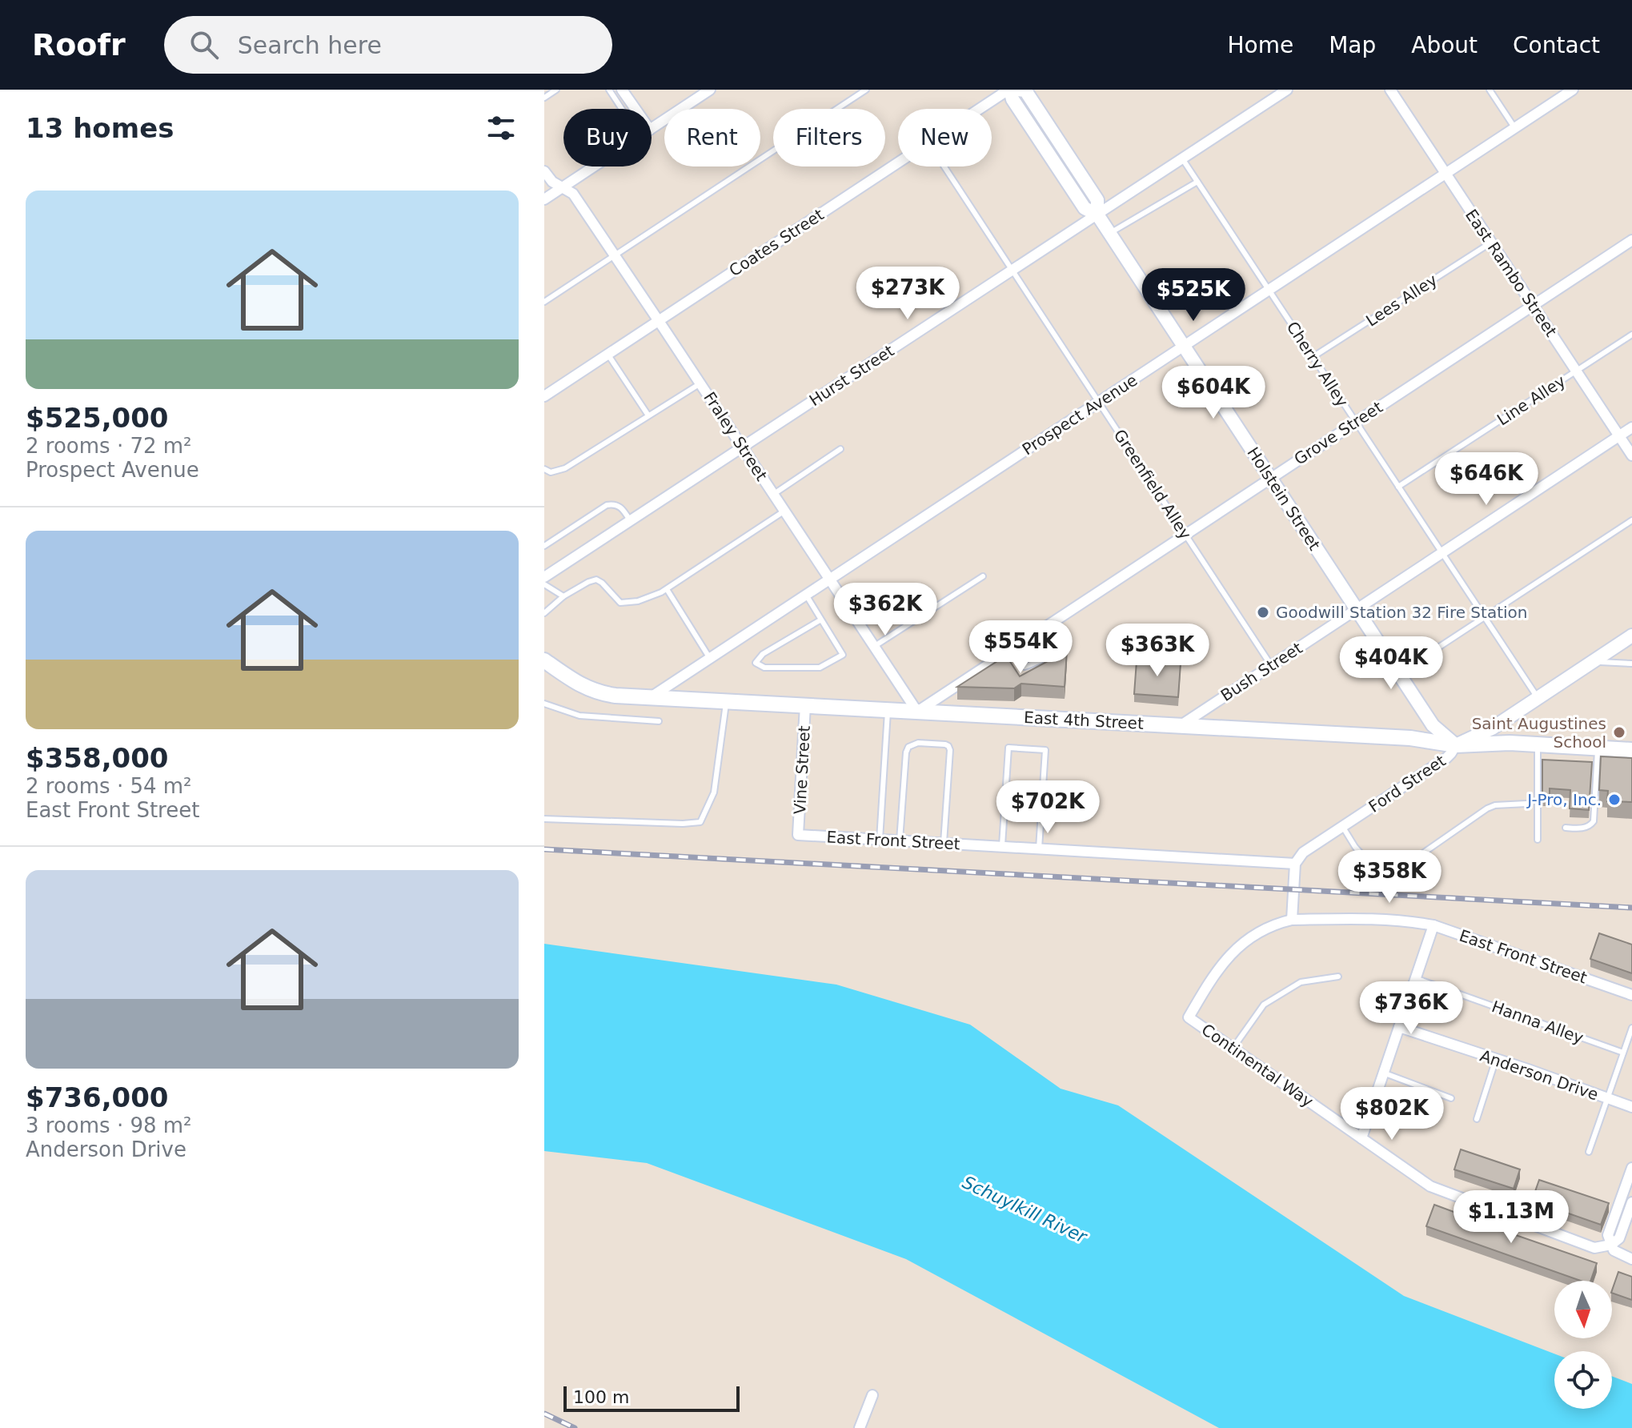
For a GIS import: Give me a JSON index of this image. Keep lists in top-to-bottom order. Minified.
{"streets":{"main road":["East 4th Street"],"street":["Coates Street","East Rambo Street","Hurst Street","Prospect Avenue","Grove Street","Fraley Street","Holstein Street","Bush Street","Vine Street","Ford Street","East Front Street","Continental Way","Anderson Drive"],"lane":["Lees Alley","Cherry Alley","Line Alley","Greenfield Alley","Hanna Alley"]},"crossings":[["Coates Street","Fraley Street"],["Coates Street","Holstein Street"],["East Rambo Street","Lees Alley"],["East Rambo Street","Line Alley"],["East Rambo Street","Prospect Avenue"],["East Rambo Street","Grove Street"],["East Rambo Street","Bush Street"],["Lees Alley","Cherry Alley"],["Cherry Alley","Hurst Street"],["Cherry Alley","Line Alley"],["Cherry Alley","Prospect Avenue"],["Cherry Alley","Grove Street"],["Cherry Alley","Bush Street"],["Cherry Alley","Ford Street"],["Hurst Street","Fraley Street"],["Hurst Street","Greenfield Alley"],["Hurst Street","Holstein Street"],["Prospect Avenue","Fraley Street"],["Prospect Avenue","Greenfield Alley"],["Prospect Avenue","Holstein Street"],["Prospect Avenue","East 4th Street"],["Grove Street","Fraley Street"],["Grove Street","Greenfield Alley"],["Grove Street","Holstein Street"],["Grove Street","East 4th Street"],["Fraley Street","East 4th Street"],["Greenfield Alley","Bush Street"],["Holstein Street","Bush Street"],["Holstein Street","East 4th Street"],["Holstein Street","Ford Street"],["Bush Street","East 4th Street"],["East 4th Street","Vine Street"],["East 4th Street","Ford Street"],["Vine Street","East Front Street"],["Ford Street","East Front Street"],["East Front Street","Continental Way"]],"water":["Schuylkill River"],"places":["Goodwill Station 32 Fire Station","Saint Augustines School","J-Pro, Inc."],"scale_bar":"100 m","north":"bottom","page":{"header":"Roofr","search":"Search here","nav":["Home","Map","About","Contact"],"heading":"13 homes","chip":["Buy","Rent","Filters","New"],"list":[{"name":"$525,000","note":"2 rooms · 72 m² · Prospect Avenue"},{"name":"$358,000","note":"2 rooms · 54 m² · East Front Street"},{"name":"$736,000","note":"3 rooms · 98 m² · Anderson Drive"}],"price":["$273K","$525K","$604K","$646K","$362K","$554K","$363K","$404K","$702K","$358K","$736K","$802K","$1.13M"],"scale":"100 m"}}
